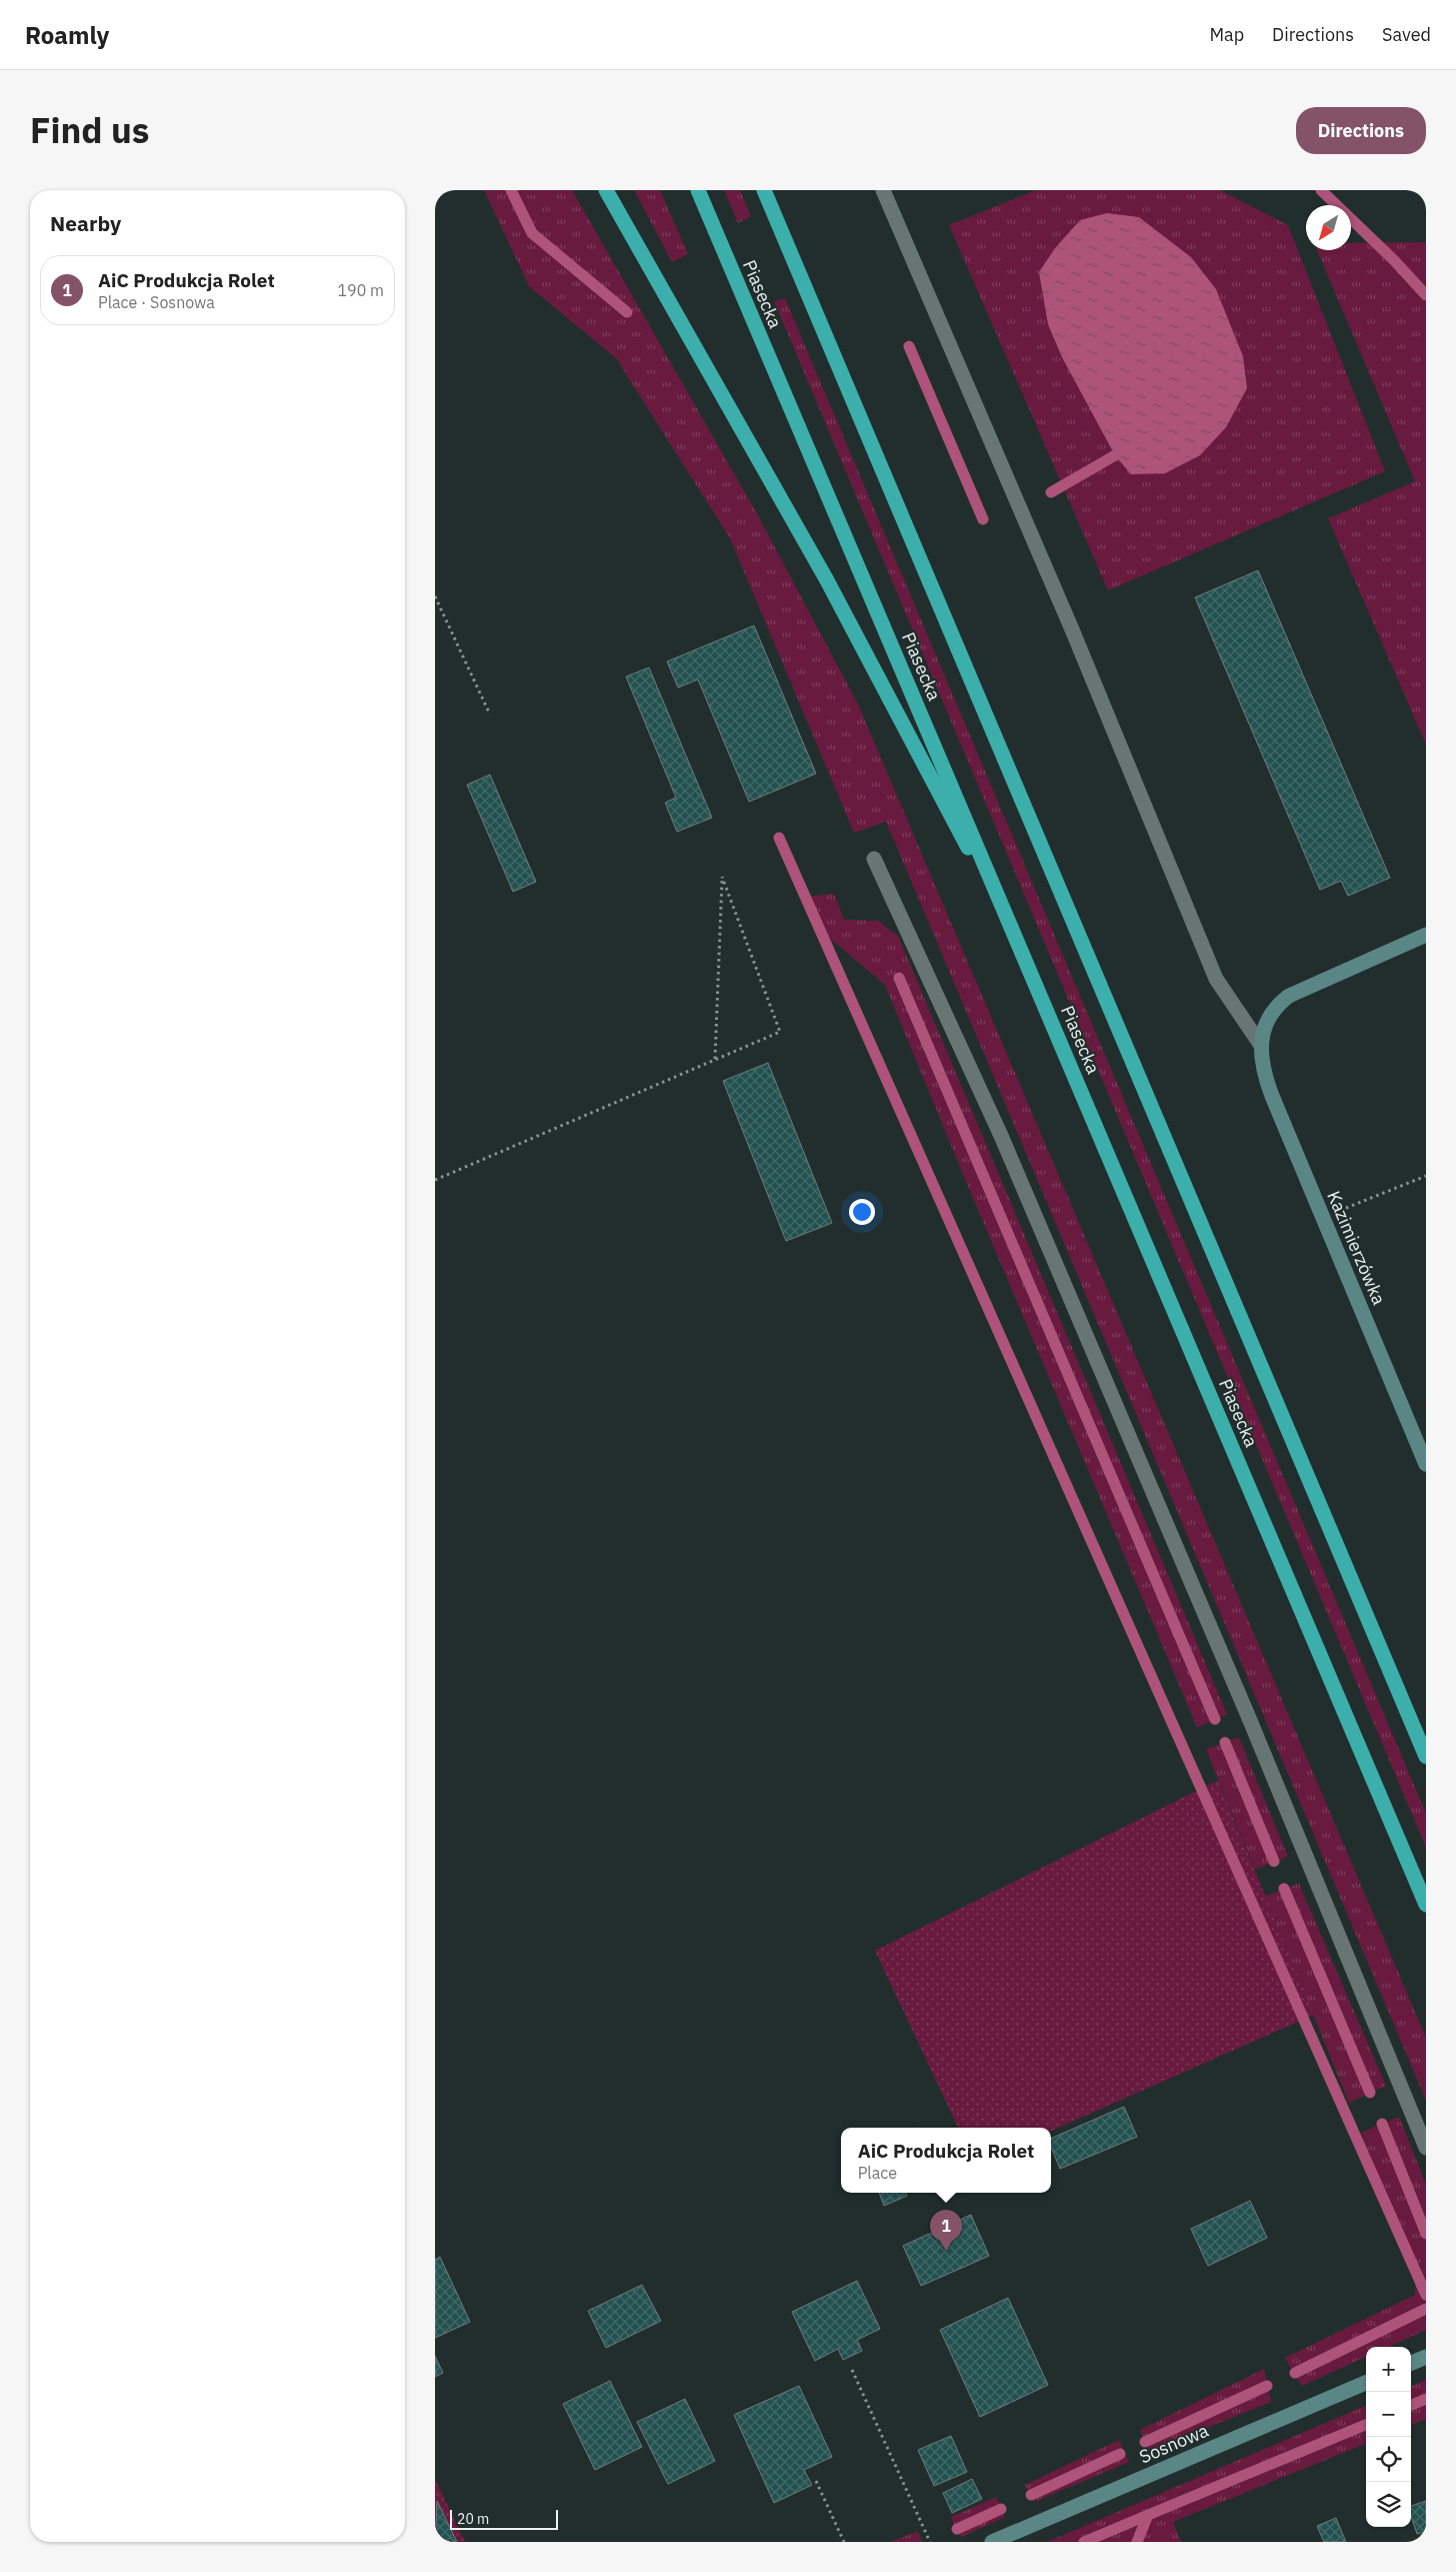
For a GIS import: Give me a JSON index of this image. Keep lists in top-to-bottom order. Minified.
{"streets":{"highway":["Piasecka"],"street":["Kazimierzówka","Sosnowa"]},"scale_bar":"20 m","north":"bottom left","page":{"header":"Roamly","nav":["Map","Directions","Saved"],"title":"Find us","buttons":"Directions","heading":"Nearby","list":[{"mark":"1","name":"AiC Produkcja Rolet","note":"Place · Sosnowa","value":"190 m"}],"popup":["AiC Produkcja Rolet","Place"],"pins":"1","map_buttons":["+","−"],"scale":"20 m"}}
